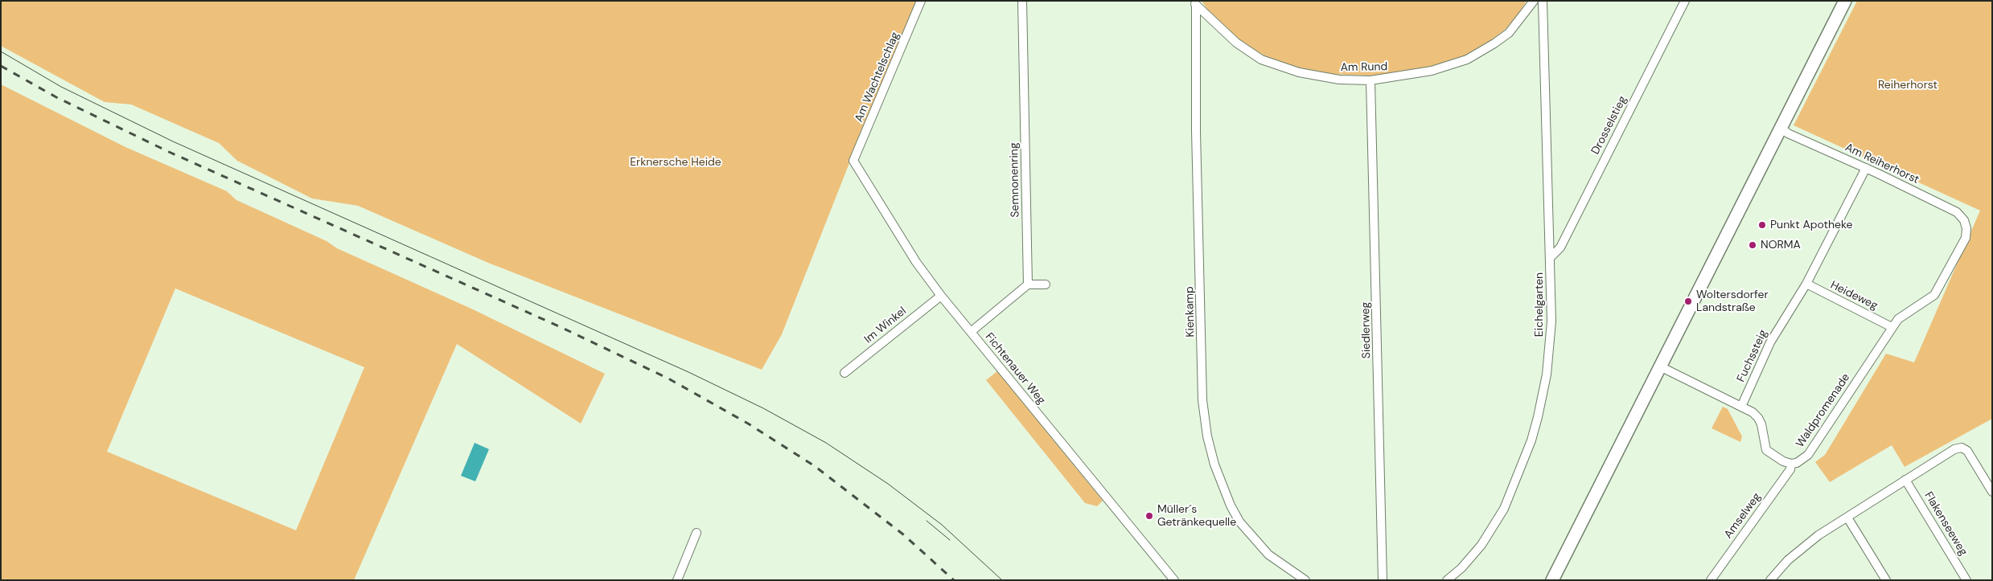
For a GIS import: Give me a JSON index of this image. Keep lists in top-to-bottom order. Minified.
{"streets":{"street":["Am Rund","Am Wachtelschlag","Drosselstieg","Am Reiherhorst","Semnonenring","Heideweg","Eichelgarten","Kienkamp","Im Winkel","Siedlerweg","Fuchssteig","Fichtenauer Weg","Waldpromenade","Amselweg","Flakenseeweg"]},"crossings":[["Am Rund","Kienkamp"],["Am Rund","Siedlerweg"],["Am Wachtelschlag","Fichtenauer Weg"],["Drosselstieg","Eichelgarten"],["Am Reiherhorst","Fuchssteig"],["Am Reiherhorst","Waldpromenade"],["Heideweg","Fuchssteig"],["Heideweg","Waldpromenade"],["Im Winkel","Fichtenauer Weg"],["Waldpromenade","Amselweg"]],"parks":["Reiherhorst","Erknersche Heide"],"places":["Punkt Apotheke","NORMA","Woltersdorfer Landstraße","Müller´s Getränkequelle"]}
